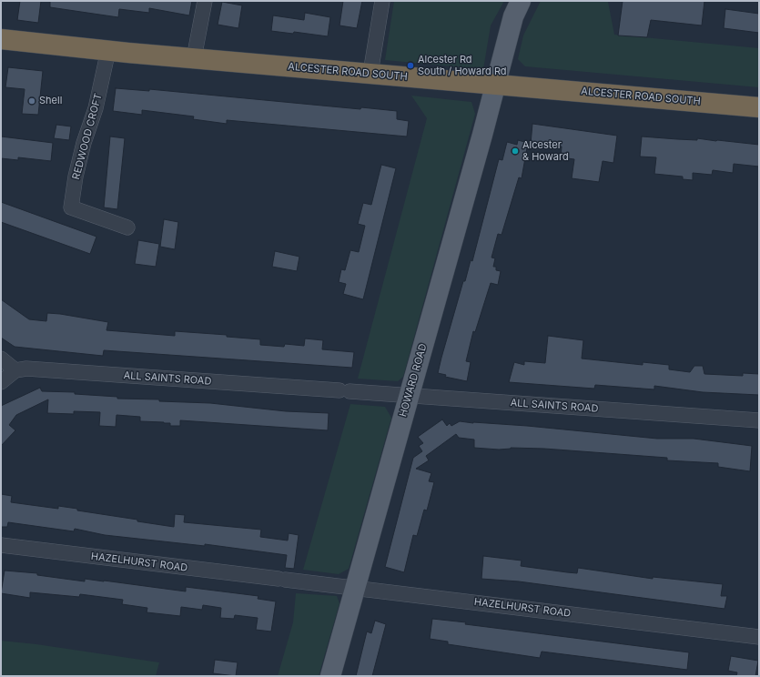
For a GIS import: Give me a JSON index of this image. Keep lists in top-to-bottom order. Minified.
{"streets":{"highway":["ALCESTER ROAD SOUTH"],"main road":["HOWARD ROAD"],"street":["REDWOOD CROFT","ALL SAINTS ROAD","HAZELHURST ROAD"]},"crossings":[["ALCESTER ROAD SOUTH","REDWOOD CROFT"],["ALCESTER ROAD SOUTH","HOWARD ROAD"],["ALL SAINTS ROAD","HOWARD ROAD"],["HOWARD ROAD","HAZELHURST ROAD"]],"places":["Alcester Rd South / Howard Rd","Shell","Alcester & Howard"]}
